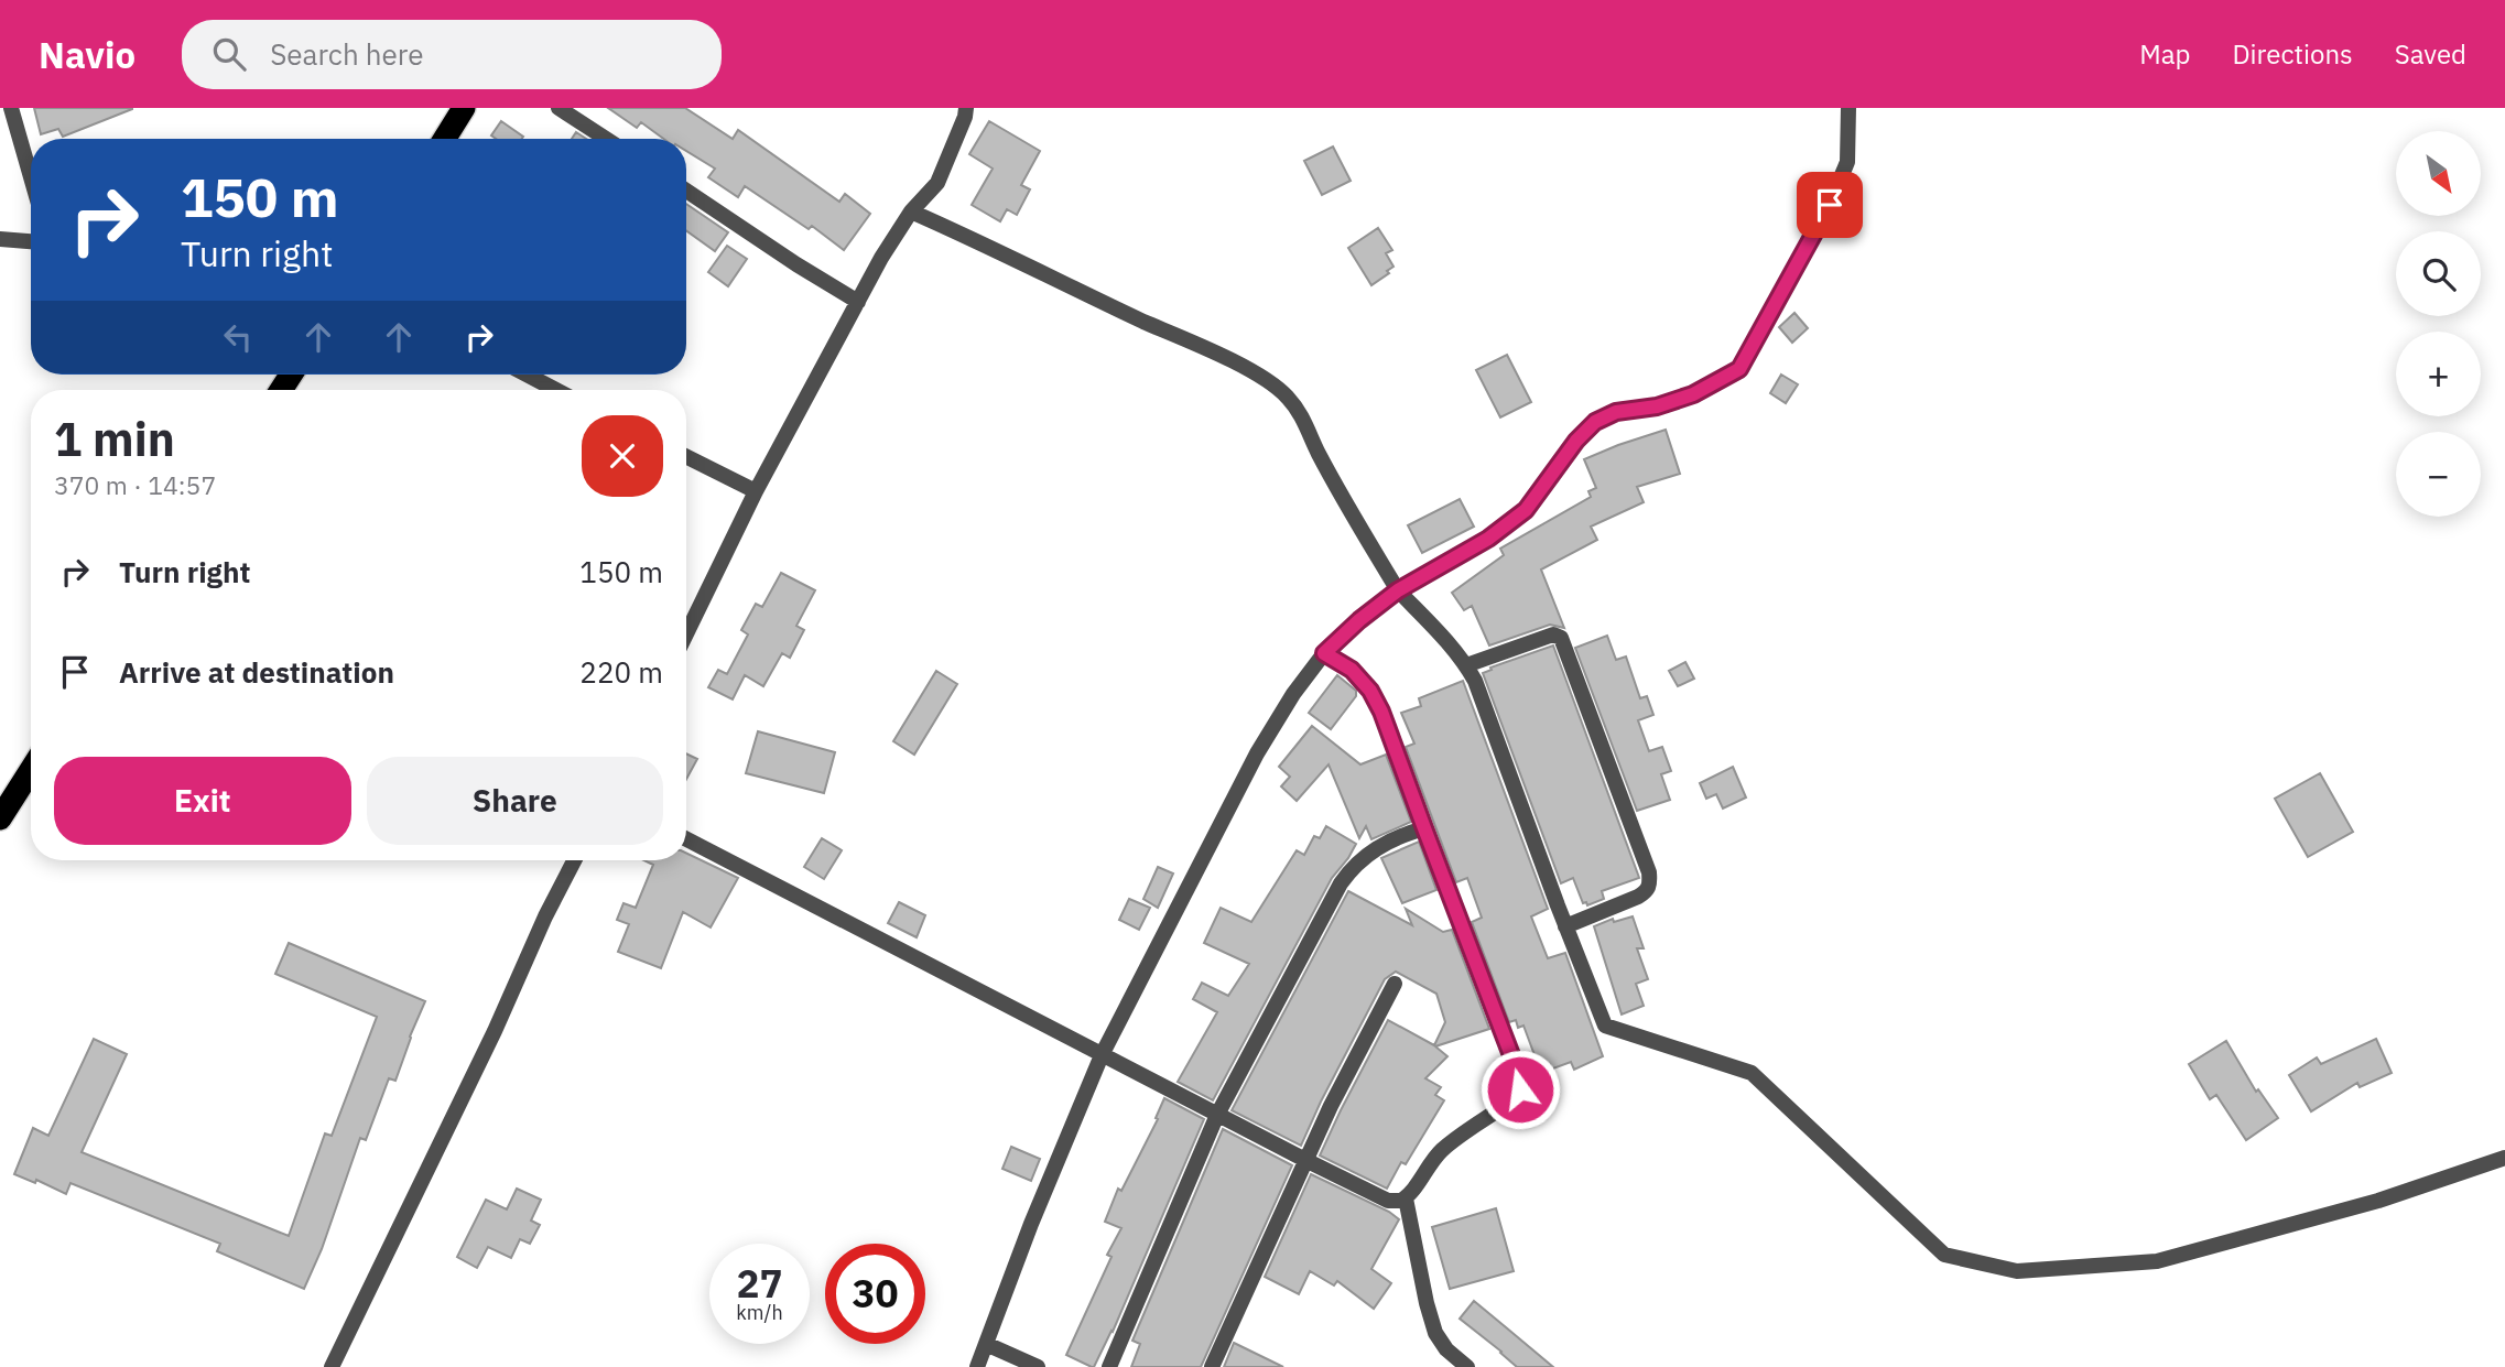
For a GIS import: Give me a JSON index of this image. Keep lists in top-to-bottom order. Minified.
{"north":"bottom right","page":{"header":"Navio","search":"Search here","nav":["Map","Directions","Saved"],"map_buttons":["+","−"],"turn":["150 m","Turn right"],"heading":["1 min","370 m · 14:57"],"list":[{"name":"Turn right","value":"150 m"},{"name":"Arrive at destination","value":"220 m"}],"buttons":["Exit","Share"],"speed":"27 km/h","limit":"30"}}
